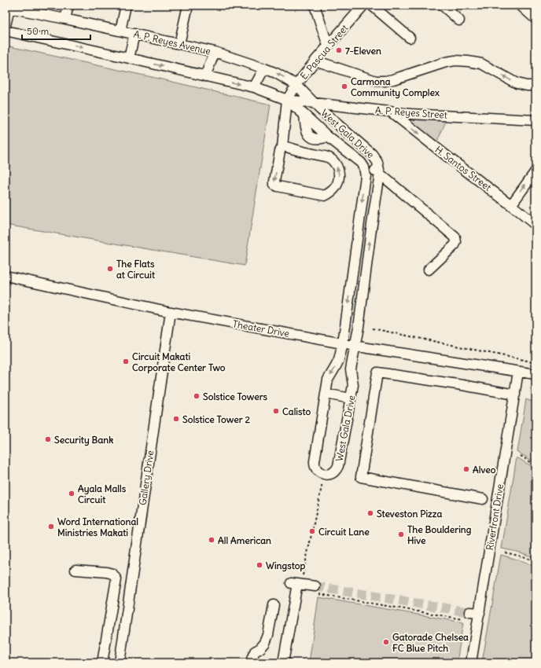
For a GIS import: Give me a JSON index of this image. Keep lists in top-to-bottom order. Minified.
{"streets":{"street":["A. P. Reyes Avenue","E. Pascua Street","A. P. Reyes Street","West Gala Drive","H. Santos Street","Theater Drive","Gallery Drive","Riverfront Drive"]},"crossings":[["A. P. Reyes Avenue","E. Pascua Street"],["A. P. Reyes Avenue","West Gala Drive"],["E. Pascua Street","A. P. Reyes Street"],["E. Pascua Street","West Gala Drive"],["A. P. Reyes Street","West Gala Drive"],["A. P. Reyes Street","H. Santos Street"],["West Gala Drive","Theater Drive"],["Theater Drive","Gallery Drive"],["Theater Drive","Riverfront Drive"]],"one_way":["H. Santos Street"],"places":["7-Eleven","Carmona Community Complex","The Flats at Circuit","Circuit Makati Corporate Center Two","Solstice Towers","Calisto","Solstice Tower 2","Security Bank","Alveo","Ayala Malls Circuit","Steveston Pizza","Word International Ministries Makati","Circuit Lane","The Bouldering Hive","All American","Wingstop","Gatorade Chelsea FC Blue Pitch"],"scale_bar":"50 m"}
